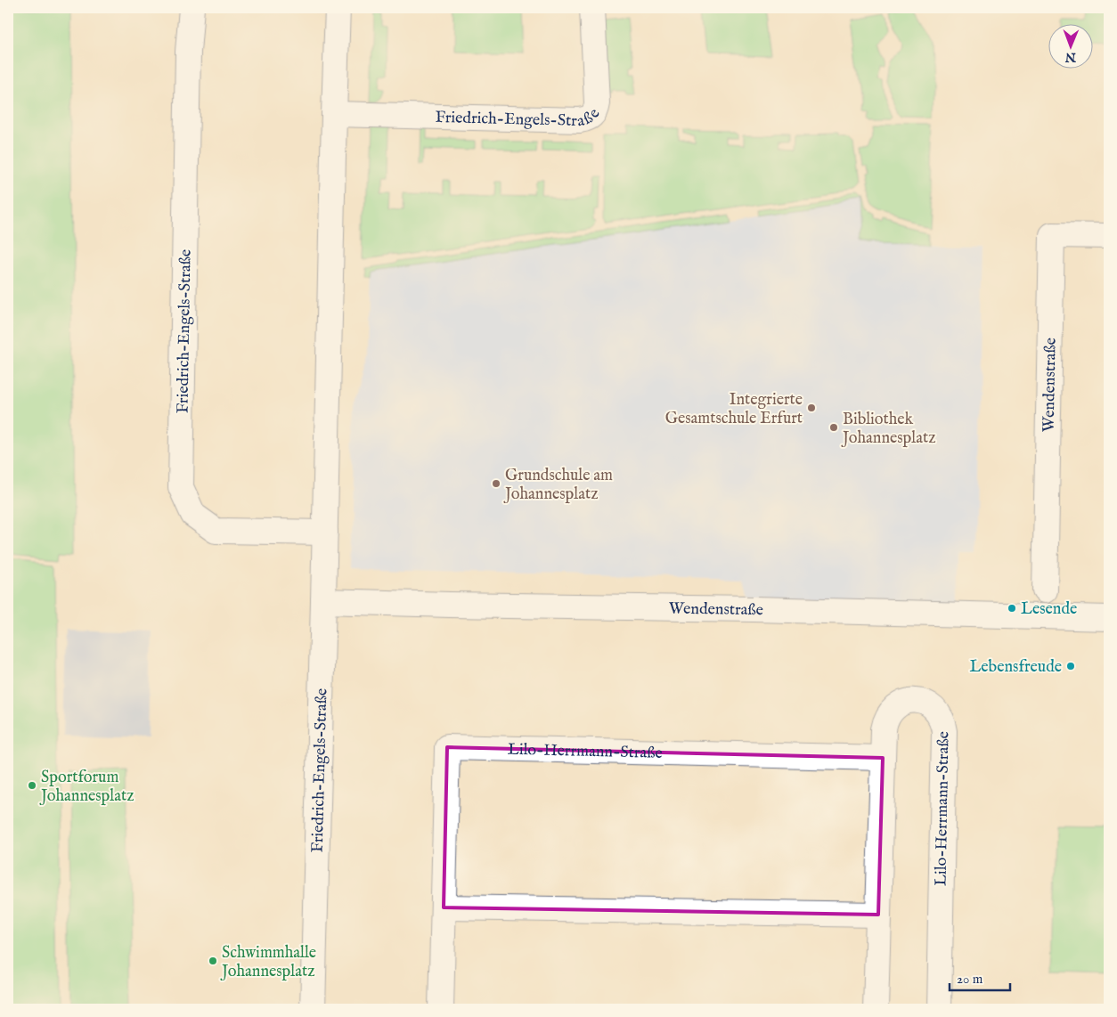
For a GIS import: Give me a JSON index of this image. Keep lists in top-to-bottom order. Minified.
{"streets":{"street":["Friedrich-Engels-Straße","Wendenstraße","Lilo-Herrmann-Straße"]},"crossings":[["Friedrich-Engels-Straße","Wendenstraße"]],"places":["Integrierte Gesamtschule Erfurt","Bibliothek Johannesplatz","Grundschule am Johannesplatz","Lesende","Lebensfreude","Sportforum Johannesplatz","Schwimmhalle Johannesplatz"],"scale_bar":"20 m","north":"bottom"}
